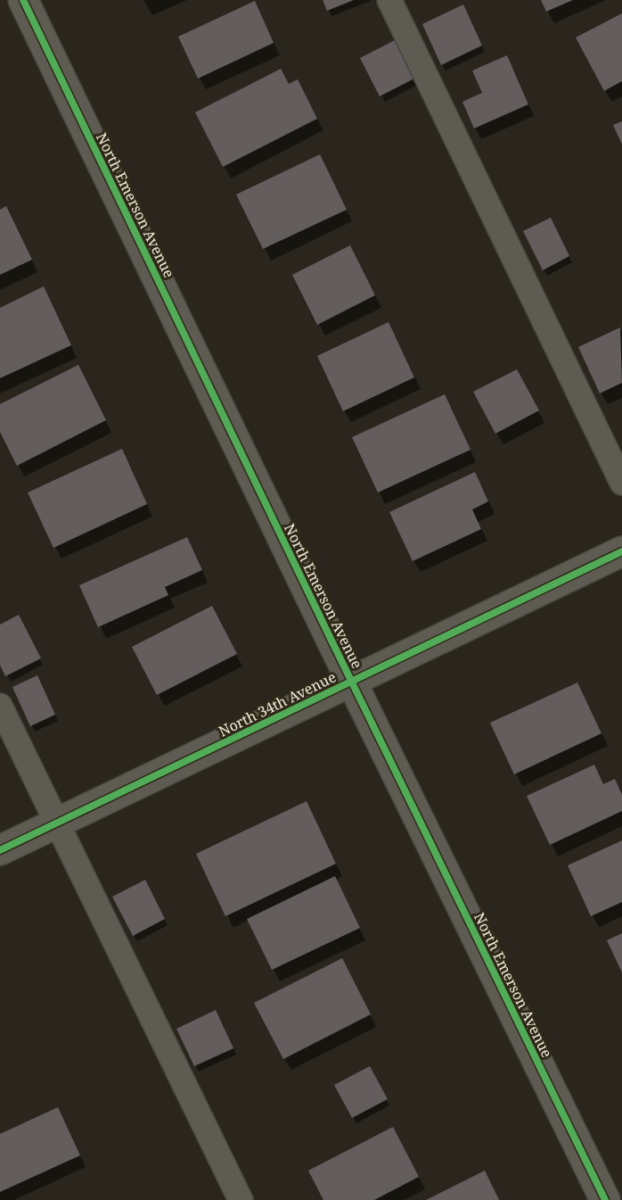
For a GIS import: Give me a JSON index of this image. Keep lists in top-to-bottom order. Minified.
{"streets":{"street":["North Emerson Avenue","North 34th Avenue"]},"crossings":[["North Emerson Avenue","North 34th Avenue"]]}
